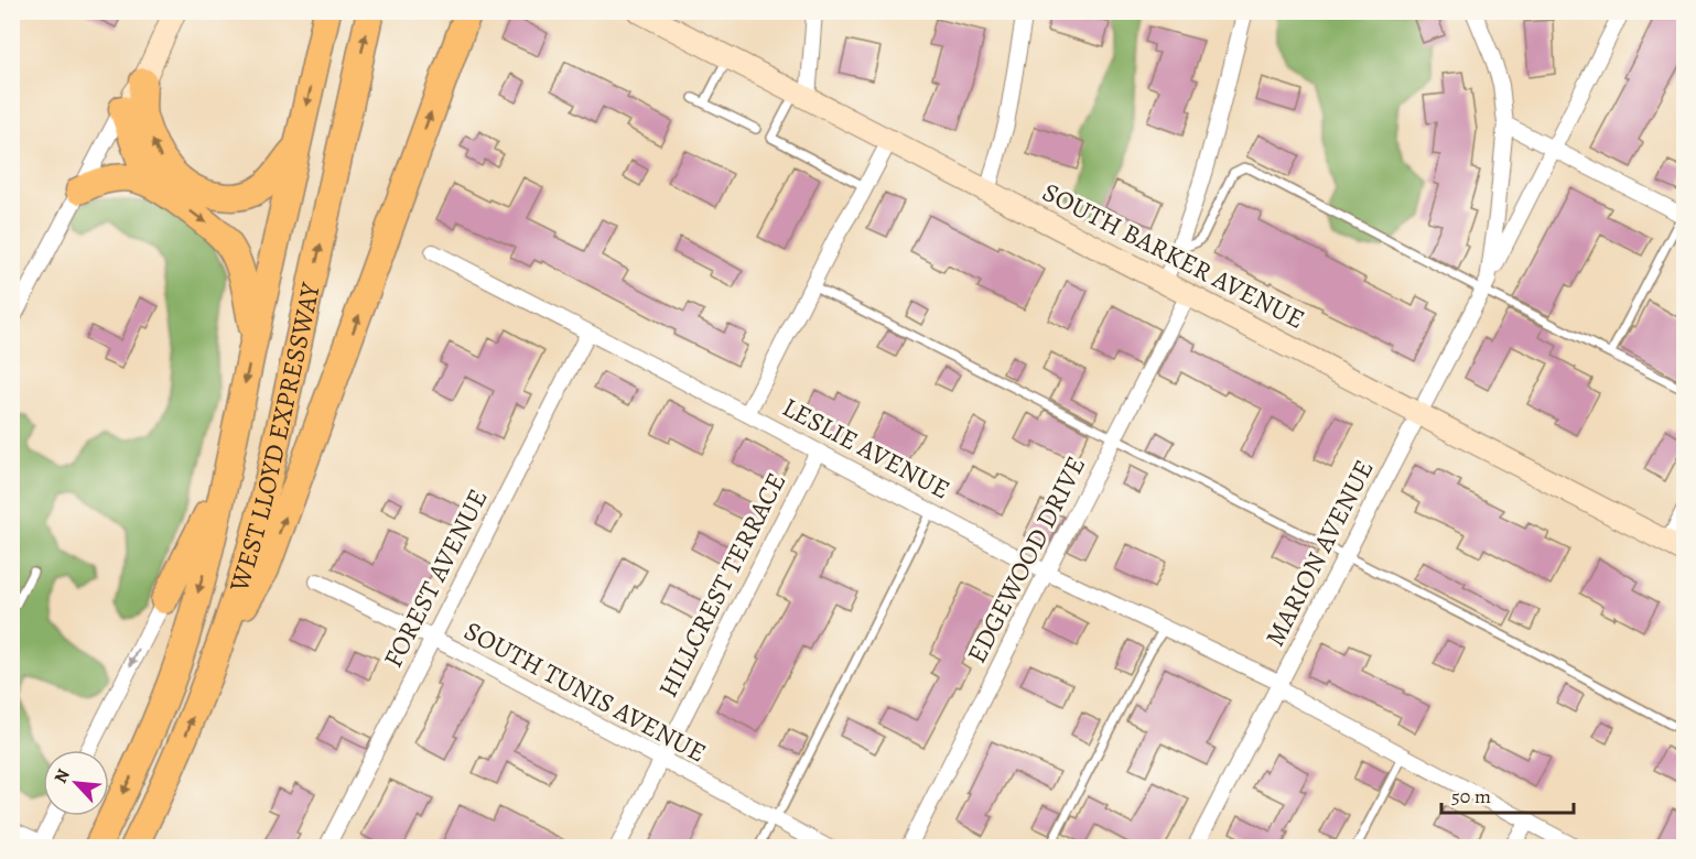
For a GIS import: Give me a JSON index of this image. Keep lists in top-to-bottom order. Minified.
{"streets":{"highway":["WEST LLOYD EXPRESSWAY"],"main road":["SOUTH BARKER AVENUE"],"street":["LESLIE AVENUE","MARION AVENUE","EDGEWOOD DRIVE","FOREST AVENUE","HILLCREST TERRACE","SOUTH TUNIS AVENUE"]},"crossings":[["SOUTH BARKER AVENUE","MARION AVENUE"],["SOUTH BARKER AVENUE","EDGEWOOD DRIVE"],["LESLIE AVENUE","MARION AVENUE"],["LESLIE AVENUE","EDGEWOOD DRIVE"],["LESLIE AVENUE","FOREST AVENUE"],["LESLIE AVENUE","HILLCREST TERRACE"],["FOREST AVENUE","SOUTH TUNIS AVENUE"],["HILLCREST TERRACE","SOUTH TUNIS AVENUE"]],"scale_bar":"50 m","north":"top left"}
